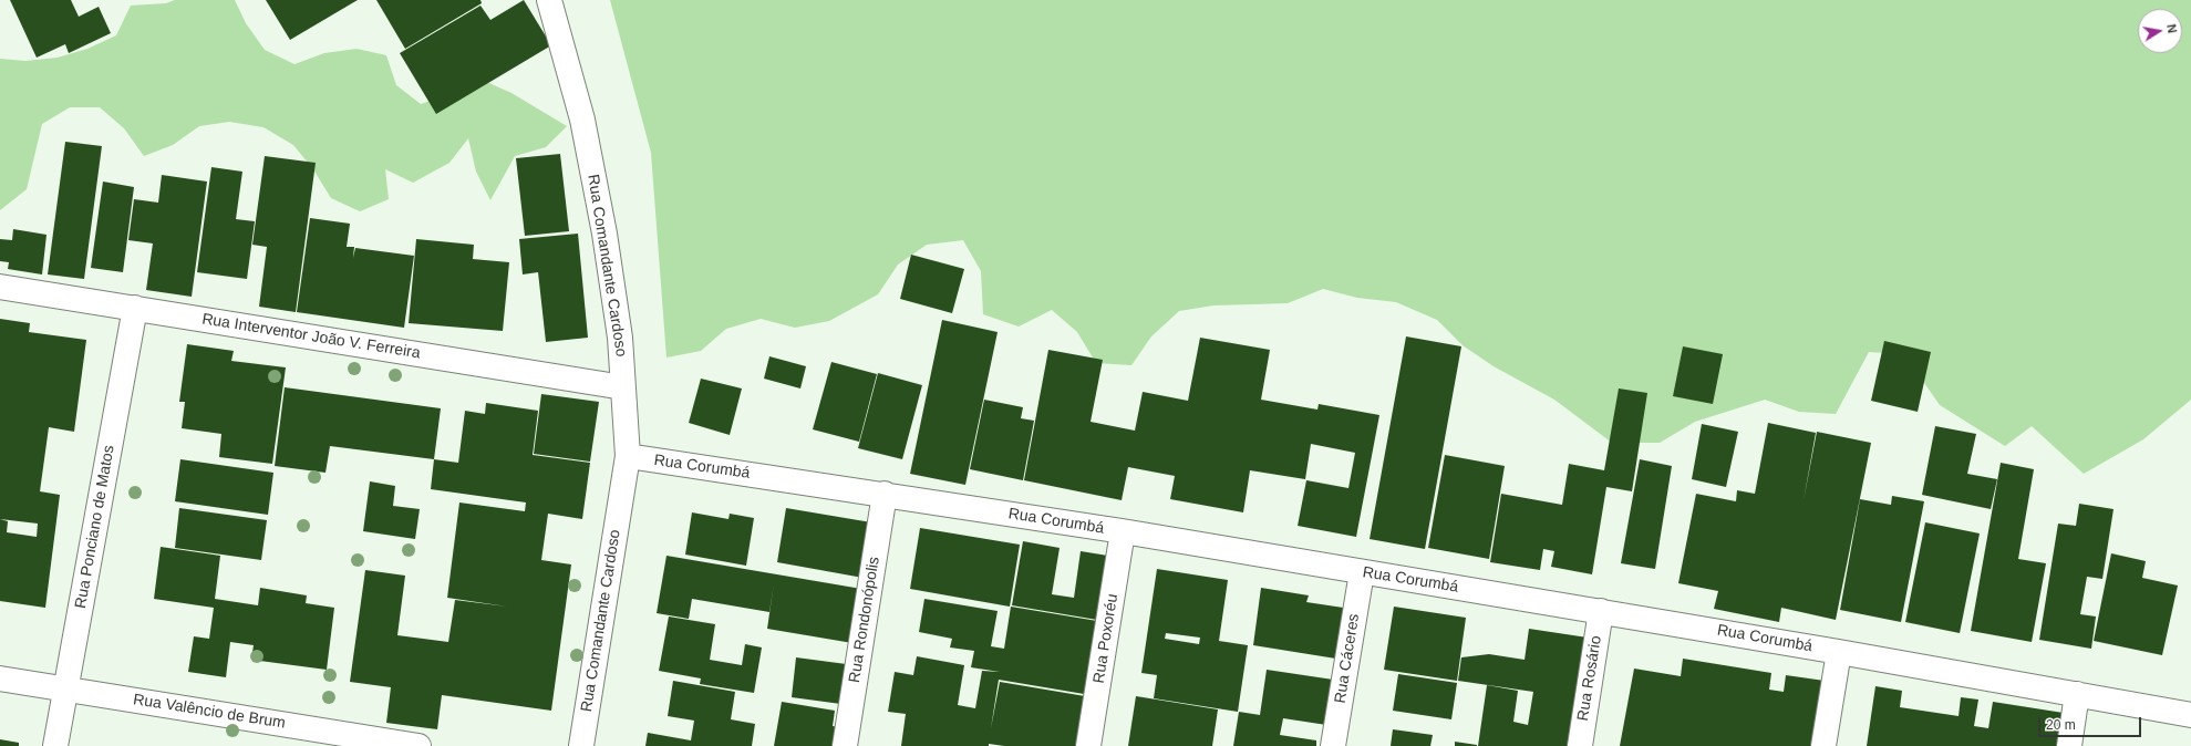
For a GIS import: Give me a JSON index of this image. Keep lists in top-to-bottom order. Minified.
{"streets":{"street":["Rua Comandante Cardoso","Rua Interventor João V. Ferreira","Rua Corumbá","Rua Ponciano de Matos","Rua Rondonópolis","Rua Poxoréu","Rua Cáceres","Rua Rosário","Rua Valêncio de Brum"]},"crossings":[["Rua Comandante Cardoso","Rua Interventor João V. Ferreira"],["Rua Comandante Cardoso","Rua Corumbá"],["Rua Interventor João V. Ferreira","Rua Ponciano de Matos"],["Rua Corumbá","Rua Rondonópolis"],["Rua Corumbá","Rua Poxoréu"],["Rua Corumbá","Rua Cáceres"],["Rua Corumbá","Rua Rosário"],["Rua Ponciano de Matos","Rua Valêncio de Brum"]],"scale_bar":"20 m","north":"right"}
